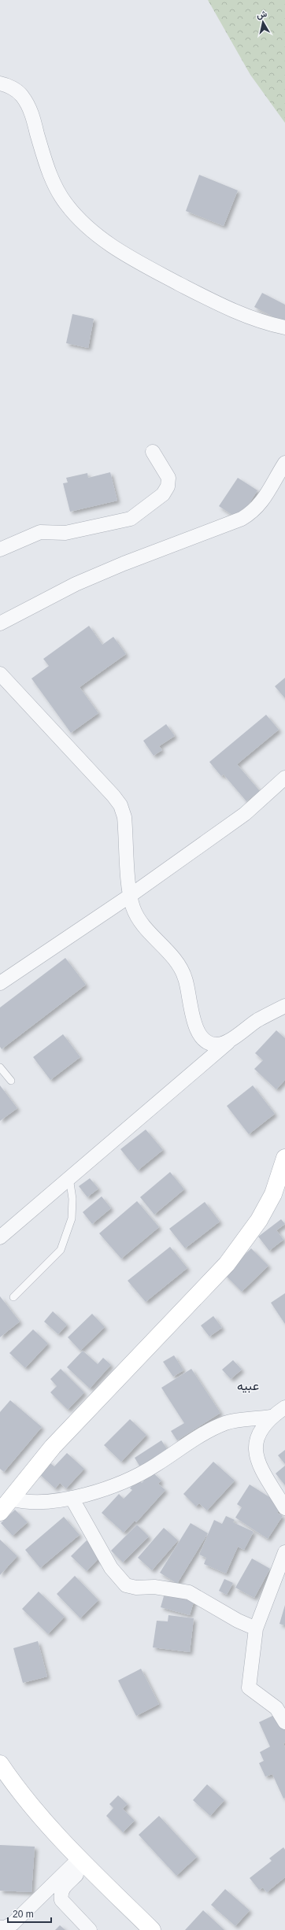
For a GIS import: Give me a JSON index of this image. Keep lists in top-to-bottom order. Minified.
{"districts":["عبيه"],"scale_bar":"20 m","north":"top"}
